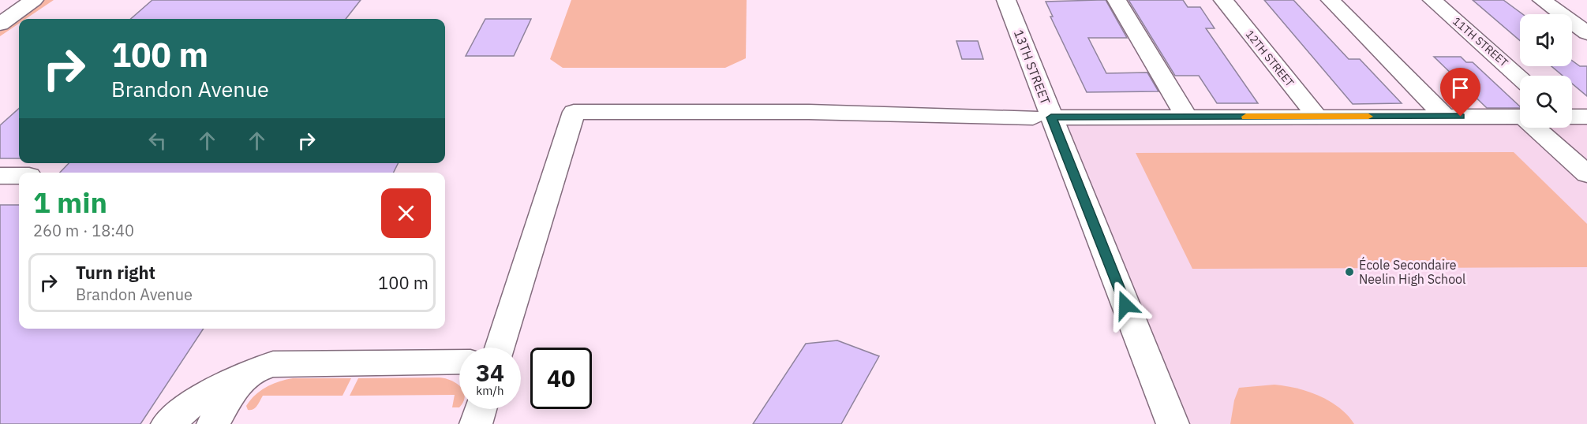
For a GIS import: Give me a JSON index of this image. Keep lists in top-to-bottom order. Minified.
{"streets":{"street":["11TH STREET","12TH STREET","13TH STREET"]},"places":["École Secondaire Neelin High School"],"page":{"turn":["100 m","Brandon Avenue"],"heading":["1 min","260 m · 18:40"],"list":[{"name":"Turn right","note":"Brandon Avenue","value":"100 m"}],"speed":"34 km/h","limit":"40"}}
